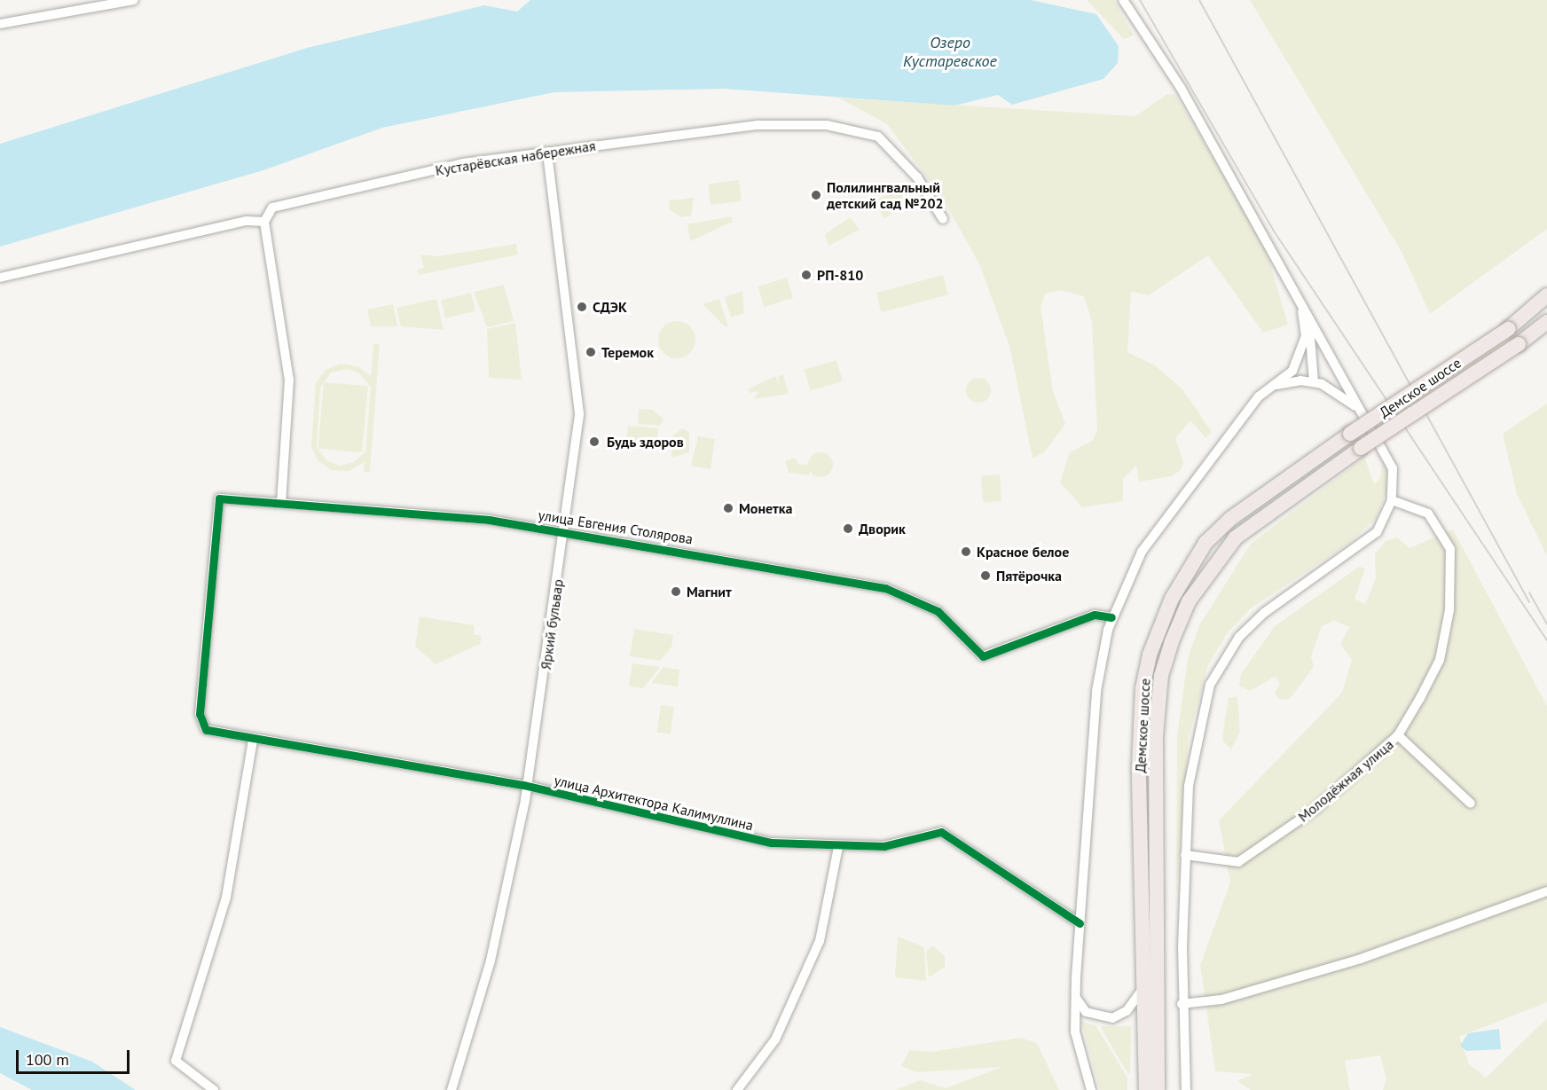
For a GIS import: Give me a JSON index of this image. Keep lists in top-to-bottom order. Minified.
{"streets":{"main road":["Демское шоссе"],"street":["Кустарёвская набережная","улица Евгения Столярова","Яркий бульвар","Молодёжная улица","улица Архитектора Калимуллина"]},"crossings":[["Кустарёвская набережная","Яркий бульвар"],["улица Евгения Столярова","Яркий бульвар"],["улица Евгения Столярова","улица Архитектора Калимуллина"],["Яркий бульвар","улица Архитектора Калимуллина"]],"water":["Озеро Кустаревское"],"places":["Полилингвальный детский сад №202","РП-810","СДЭК","Теремок","Будь здоров","Монетка","Дворик","Красное белое","Пятёрочка","Магнит"],"scale_bar":"100 m"}
